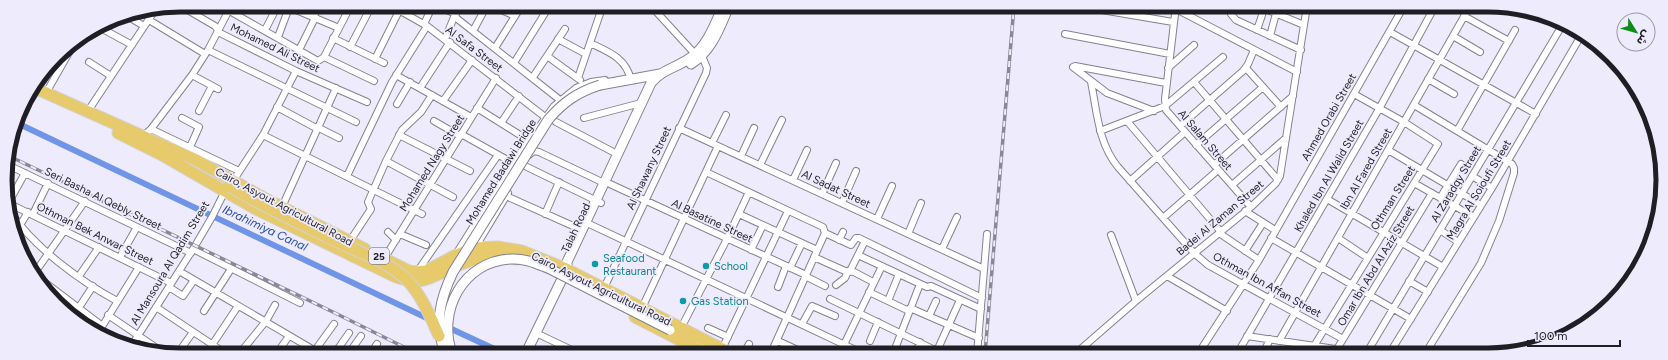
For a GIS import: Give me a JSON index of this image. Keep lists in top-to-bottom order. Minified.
{"streets":{"highway":["Cairo, Asyout Agricultural Road","25"],"main road":["Mohamed Badawi Bridge","Talah Road"],"street":["Mohamed Ali Street","Al Safa Street","Ahmed Orabi Street","Al Salam Street","Mohamed Nagy Street","Al Shawany Street","Ibn Al Fared Street","Khaled Ibn Al Walid Street","Al Zaradqy Street","Al Sadat Street","Magra Al Soioufi Street","Othman Street","Seri Basha Al Qebly Street","Badei Al Zaman Street","Al Basatine Street","Othman Bek Anwar Street","Al Mansoura Al Qadim Street","Omar Ibn Abd Al Aziz Street","Othman Ibn Affan Street"]},"crossings":[["Mohamed Ali Street","Al Mansoura Al Qadim Street"],["Al Safa Street","Mohamed Nagy Street"],["Ahmed Orabi Street","Othman Street"],["Ahmed Orabi Street","Othman Ibn Affan Street"],["Al Salam Street","Badei Al Zaman Street"],["Mohamed Nagy Street","Cairo, Asyout Agricultural Road"],["Al Shawany Street","Al Sadat Street"],["Al Shawany Street","Cairo, Asyout Agricultural Road"],["Al Shawany Street","Al Basatine Street"],["Ibn Al Fared Street","Othman Street"],["Ibn Al Fared Street","Othman Ibn Affan Street"],["Mohamed Badawi Bridge","Talah Road"],["Khaled Ibn Al Walid Street","Othman Street"],["Khaled Ibn Al Walid Street","Othman Ibn Affan Street"],["Othman Street","Othman Ibn Affan Street"],["Seri Basha Al Qebly Street","Al Mansoura Al Qadim Street"],["Cairo, Asyout Agricultural Road","Talah Road"],["Cairo, Asyout Agricultural Road","Al Mansoura Al Qadim Street"],["Badei Al Zaman Street","Othman Ibn Affan Street"],["Al Basatine Street","Talah Road"],["Othman Bek Anwar Street","Al Mansoura Al Qadim Street"],["Omar Ibn Abd Al Aziz Street","Othman Ibn Affan Street"]],"water":["Ibrahimiya Canal"],"places":["Seafood Restaurant","School","Gas Station"],"scale_bar":"100 m","north":"bottom right"}
